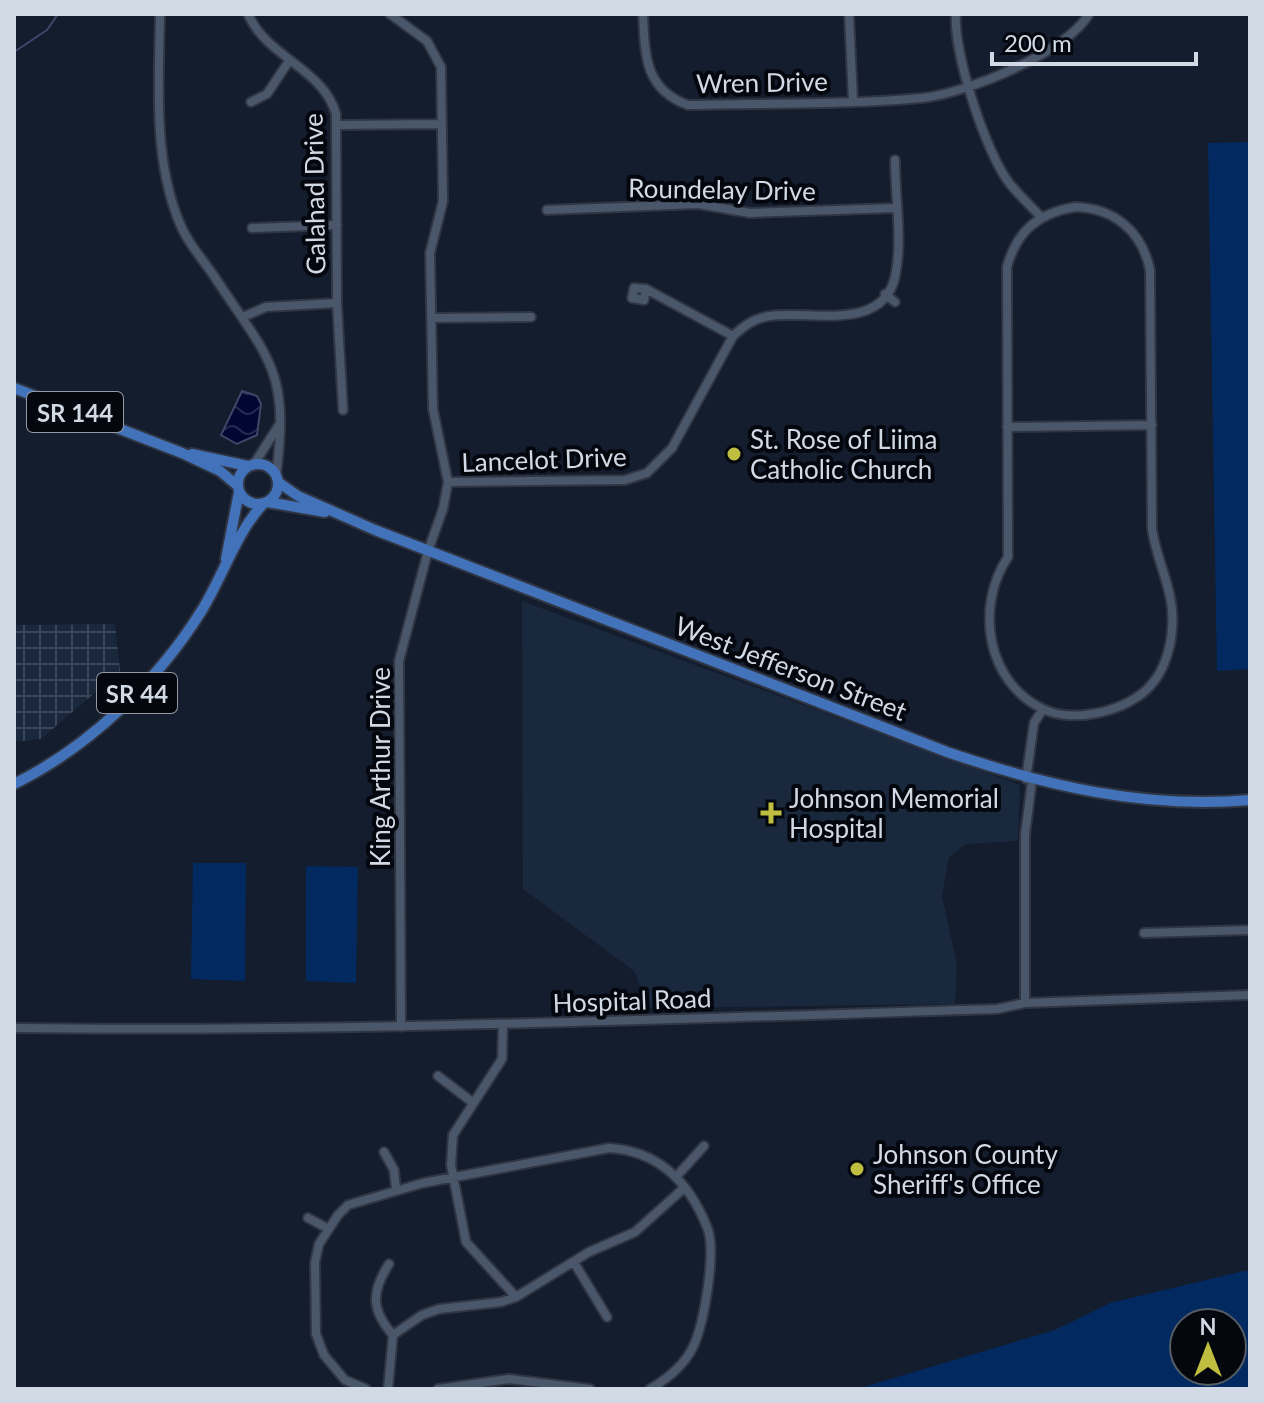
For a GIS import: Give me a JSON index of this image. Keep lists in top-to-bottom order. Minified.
{"streets":{"main road":["SR 144","West Jefferson Street","SR 44"],"street":["Wren Drive","Roundelay Drive","Galahad Drive","Lancelot Drive","King Arthur Drive","Hospital Road"]},"crossings":[["SR 144","West Jefferson Street"],["SR 144","SR 44"],["Lancelot Drive","King Arthur Drive"],["West Jefferson Street","SR 44"],["West Jefferson Street","King Arthur Drive"],["King Arthur Drive","Hospital Road"]],"places":{"other":["St. Rose of Liima Catholic Church","Johnson County Sheriff's Office"],"health":["Johnson Memorial Hospital"]},"scale_bar":"200 m","north":"top"}
